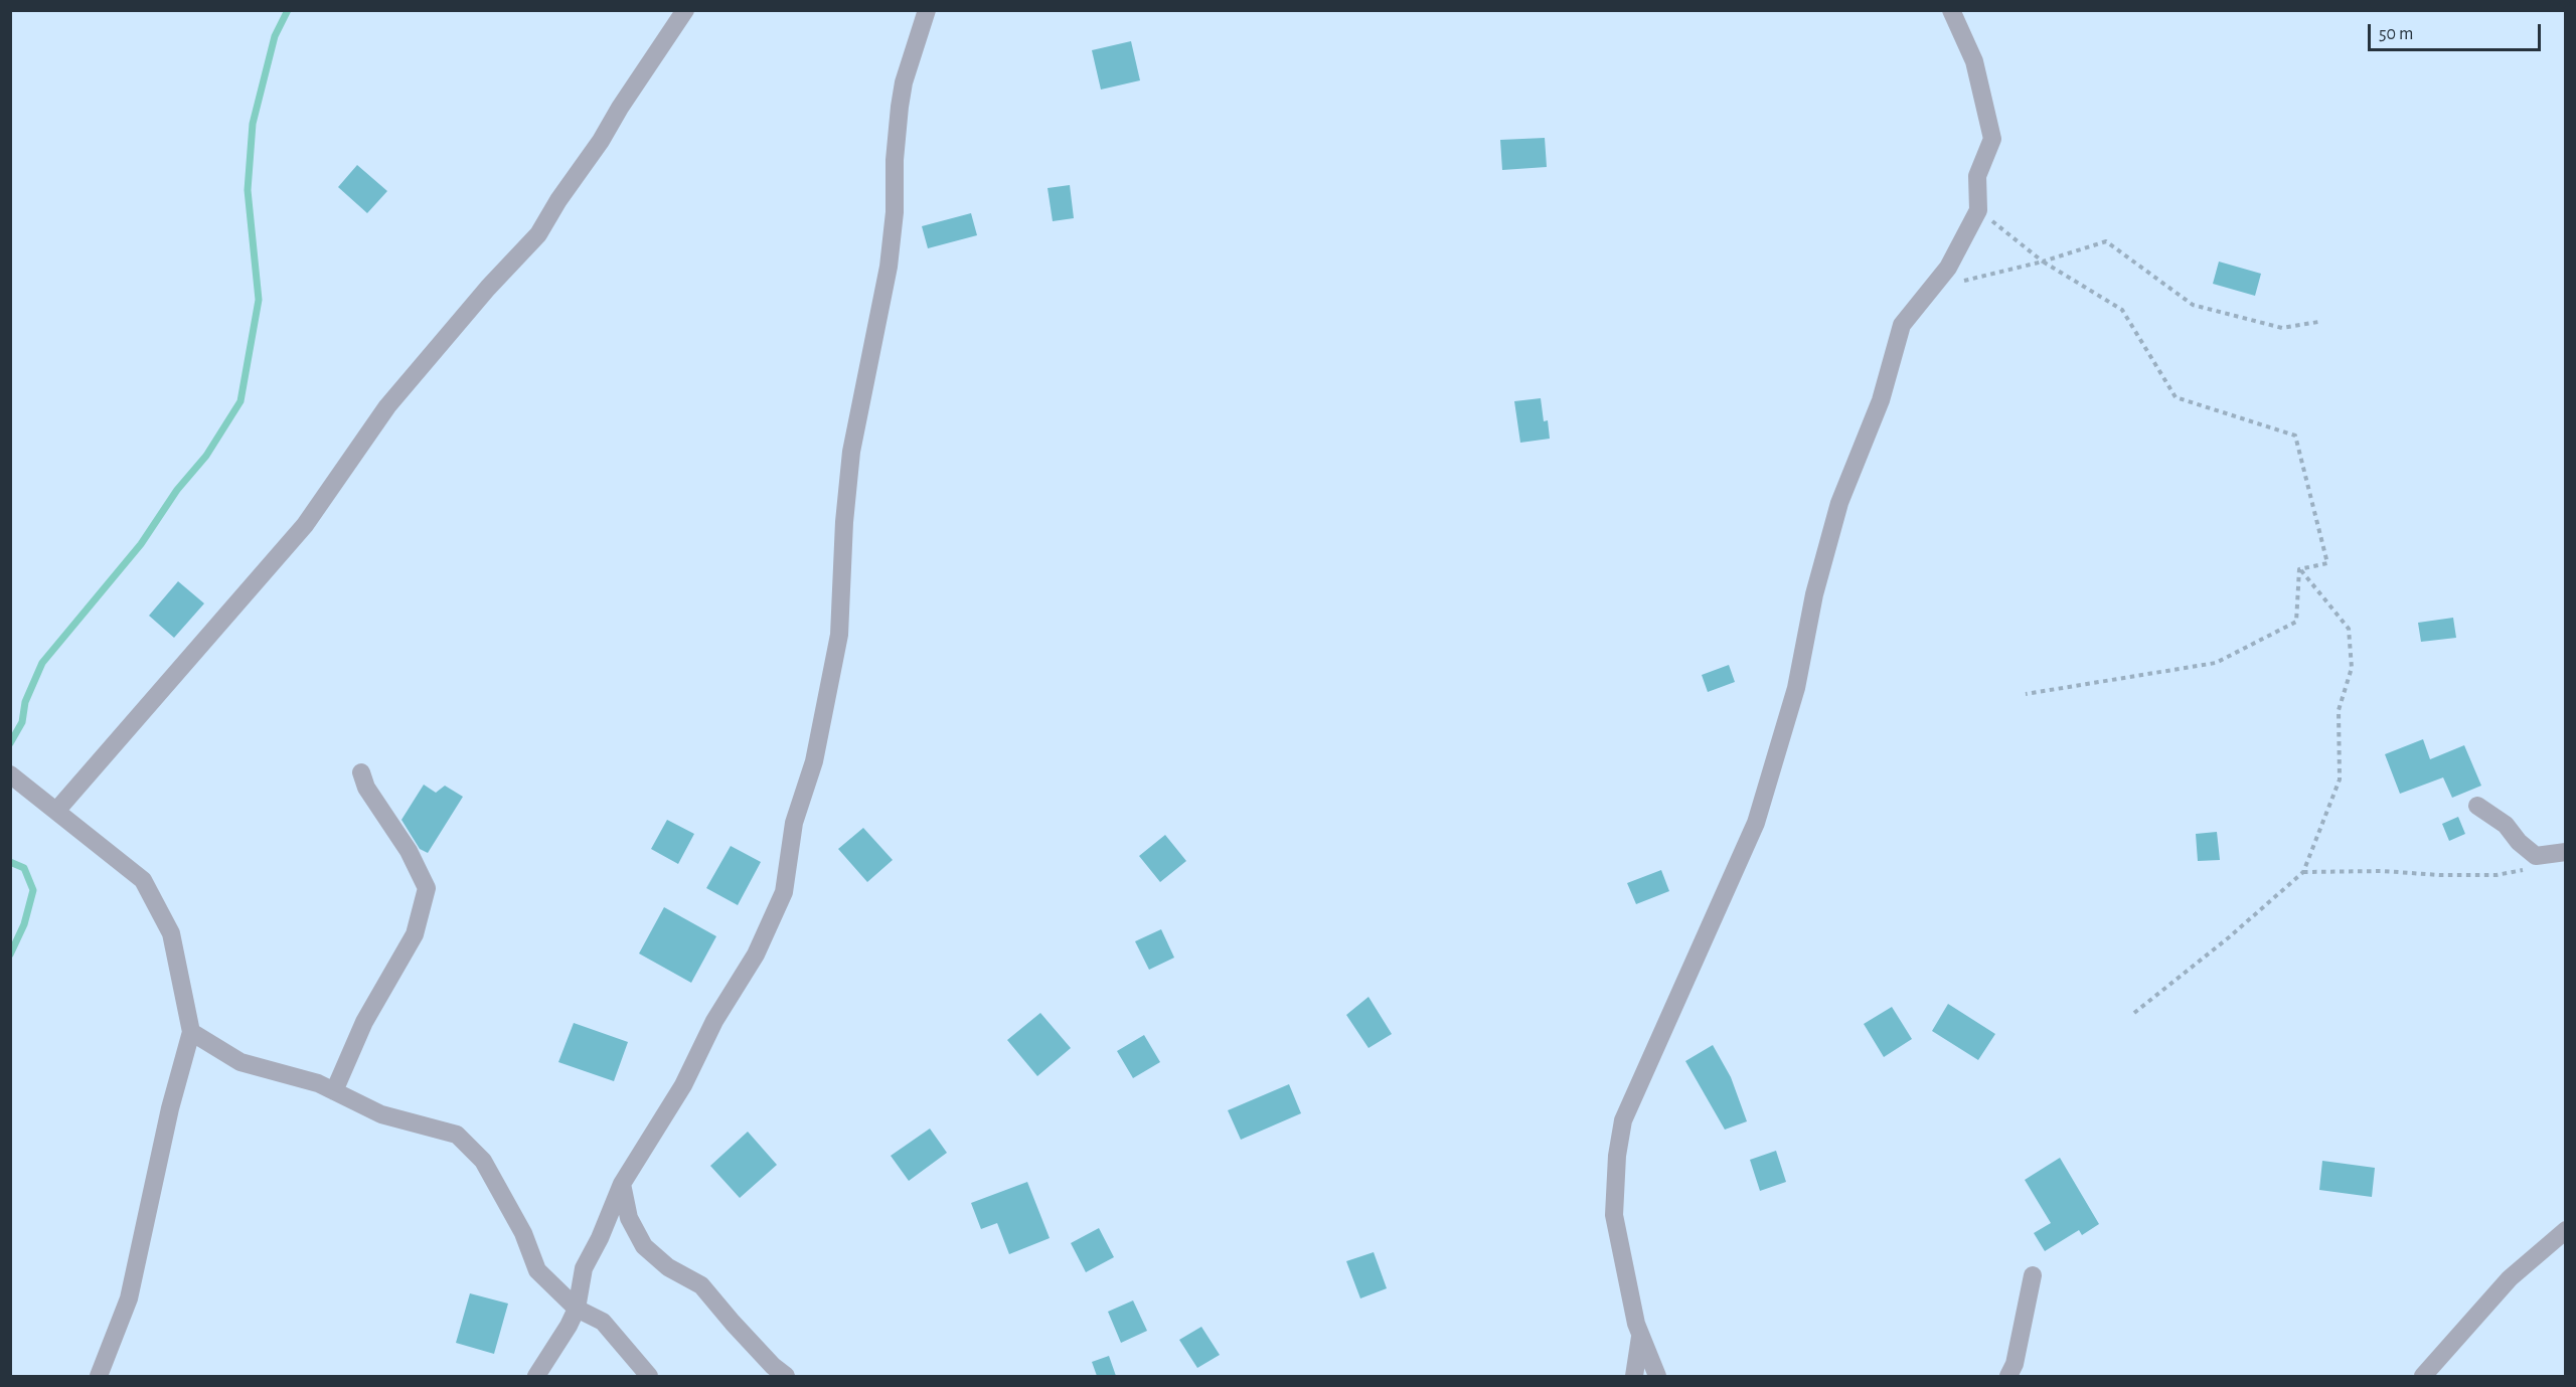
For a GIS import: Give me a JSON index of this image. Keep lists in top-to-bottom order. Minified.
{"scale_bar":"50 m"}
